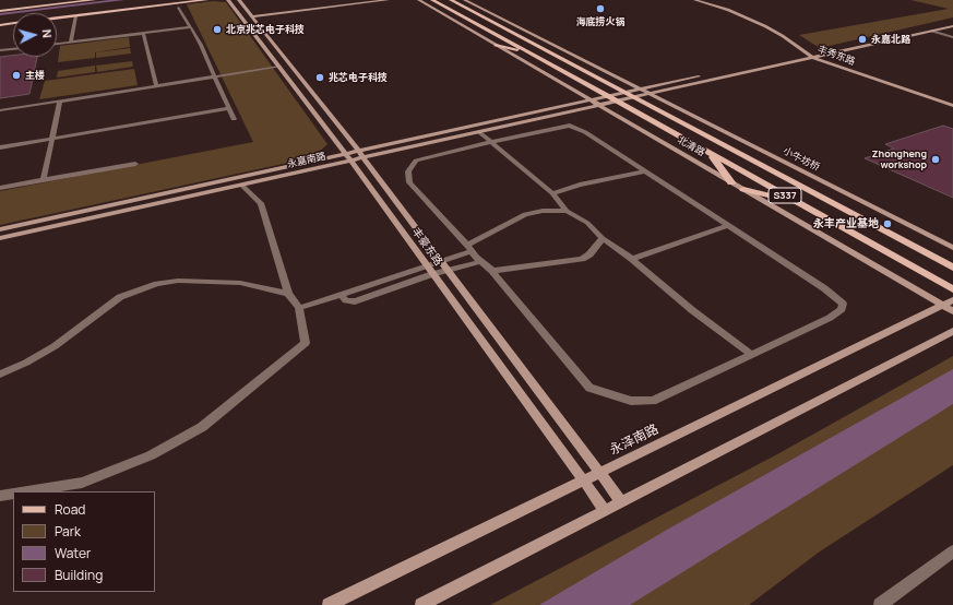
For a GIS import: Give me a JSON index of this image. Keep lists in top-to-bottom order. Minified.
{"streets":{"main road":["北清路","S337"],"street":["丰秀东路","小牛坊桥","永嘉南路","丰豪东路","永泽南路"]},"crossings":[["北清路","永嘉南路"],["北清路","永泽南路"],["永嘉南路","丰豪东路"],["丰豪东路","永泽南路"]],"places":["海底捞火锅","北京兆芯电子科技","永嘉北路","主楼","兆芯电子科技","Zhongheng workshop","永丰产业基地"],"legend":["Road","Park","Water","Building"],"north":"right"}
